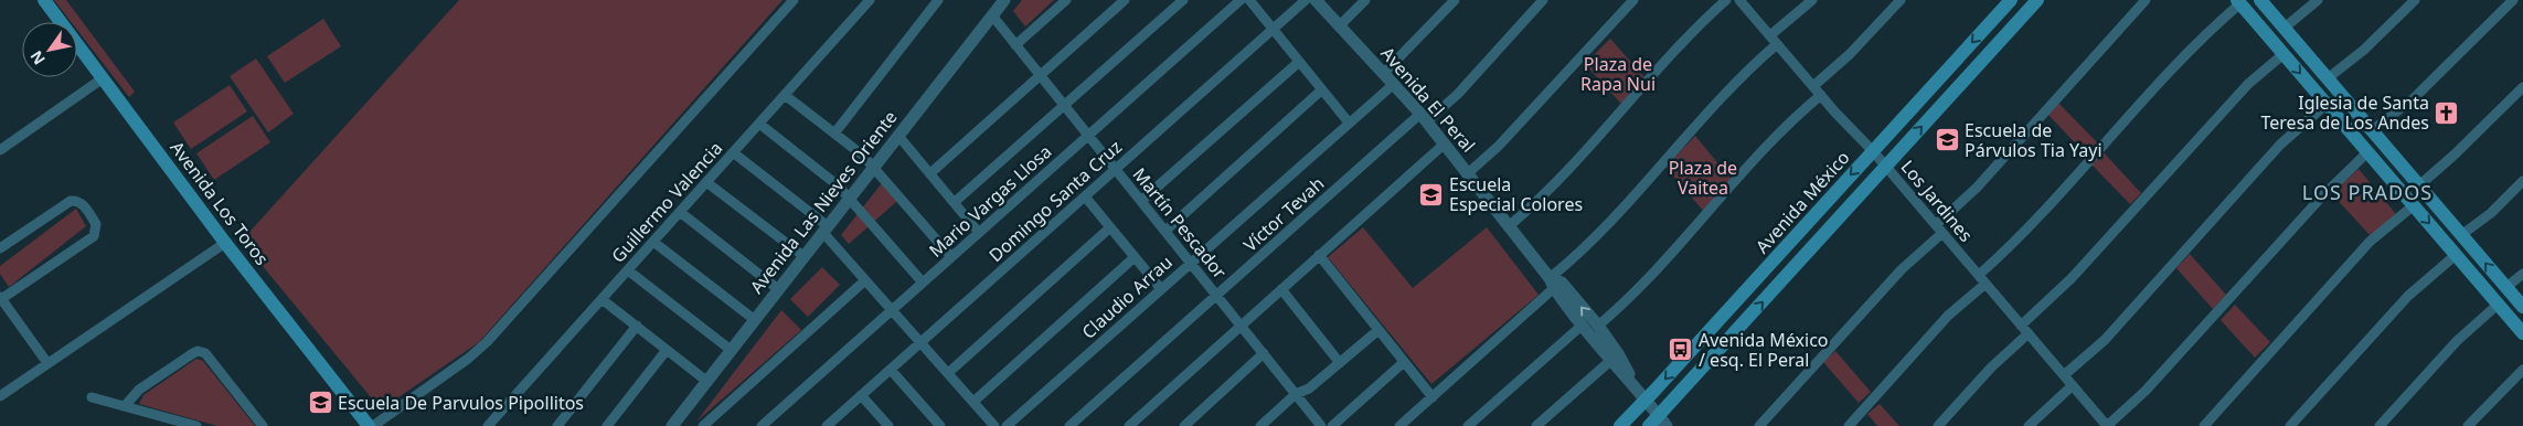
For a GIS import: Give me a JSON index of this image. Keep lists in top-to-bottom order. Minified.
{"streets":{"main road":["Avenida México","Avenida Los Toros"],"street":["Avenida El Peral","Mario Vargas Llosa","Domingo Santa Cruz","Los Jardines","Guillermo Valencia","Avenida Las Nieves Oriente","Víctor Tevah","Martín Pescador","Claudio Arrau"]},"crossings":[["Avenida El Peral","Avenida México"],["Avenida El Peral","Víctor Tevah"],["Avenida El Peral","Claudio Arrau"],["Mario Vargas Llosa","Martín Pescador"],["Domingo Santa Cruz","Martín Pescador"],["Los Jardines","Avenida México"],["Avenida Las Nieves Oriente","Martín Pescador"],["Víctor Tevah","Martín Pescador"],["Martín Pescador","Claudio Arrau"]],"districts":["LOS PRADOS"],"parks":["Plaza de Rapa Nui","Plaza de Vaitea"],"places":{"church":["Iglesia de Santa Teresa de Los Andes"],"school or university":["Escuela de Párvulos Tia Yayi","Escuela Especial Colores","Escuela De Parvulos Pipollitos"],"bus stop":["Avenida México / esq. El Peral"]},"north":"bottom left"}
